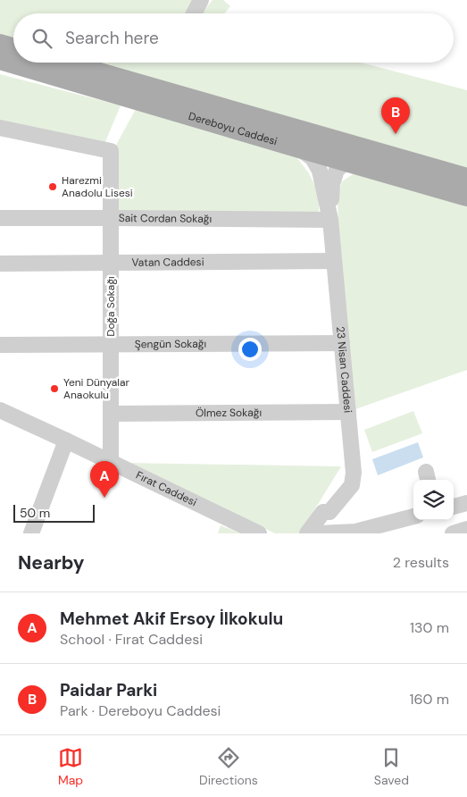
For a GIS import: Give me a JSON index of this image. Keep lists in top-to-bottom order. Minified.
{"streets":{"main road":["Dereboyu Caddesi"],"street":["Sait Cordan Sokağı","Vatan Caddesi","Doğa Sokağı","Şengün Sokağı","23 Nisan Caddesi","Ölmez Sokağı","Fırat Caddesi"]},"crossings":[["Sait Cordan Sokağı","Doğa Sokağı"],["Sait Cordan Sokağı","23 Nisan Caddesi"],["Vatan Caddesi","Doğa Sokağı"],["Vatan Caddesi","23 Nisan Caddesi"],["Doğa Sokağı","Şengün Sokağı"],["Doğa Sokağı","Ölmez Sokağı"],["Doğa Sokağı","Fırat Caddesi"],["Şengün Sokağı","23 Nisan Caddesi"],["23 Nisan Caddesi","Ölmez Sokağı"]],"places":["Harezmi Anadolu Lisesi","Yeni Dünyalar Anaokulu"],"scale_bar":"50 m","page":{"search":"Search here","pins":["B","A"],"scale":"50 m","heading":["Nearby","2 results"],"list":[{"mark":"A","name":"Mehmet Akif Ersoy İlkokulu","note":"School · Fırat Caddesi","value":"130 m"},{"mark":"B","name":"Paidar Parki","note":"Park · Dereboyu Caddesi","value":"160 m"}],"nav":["Map","Directions","Saved"]}}
